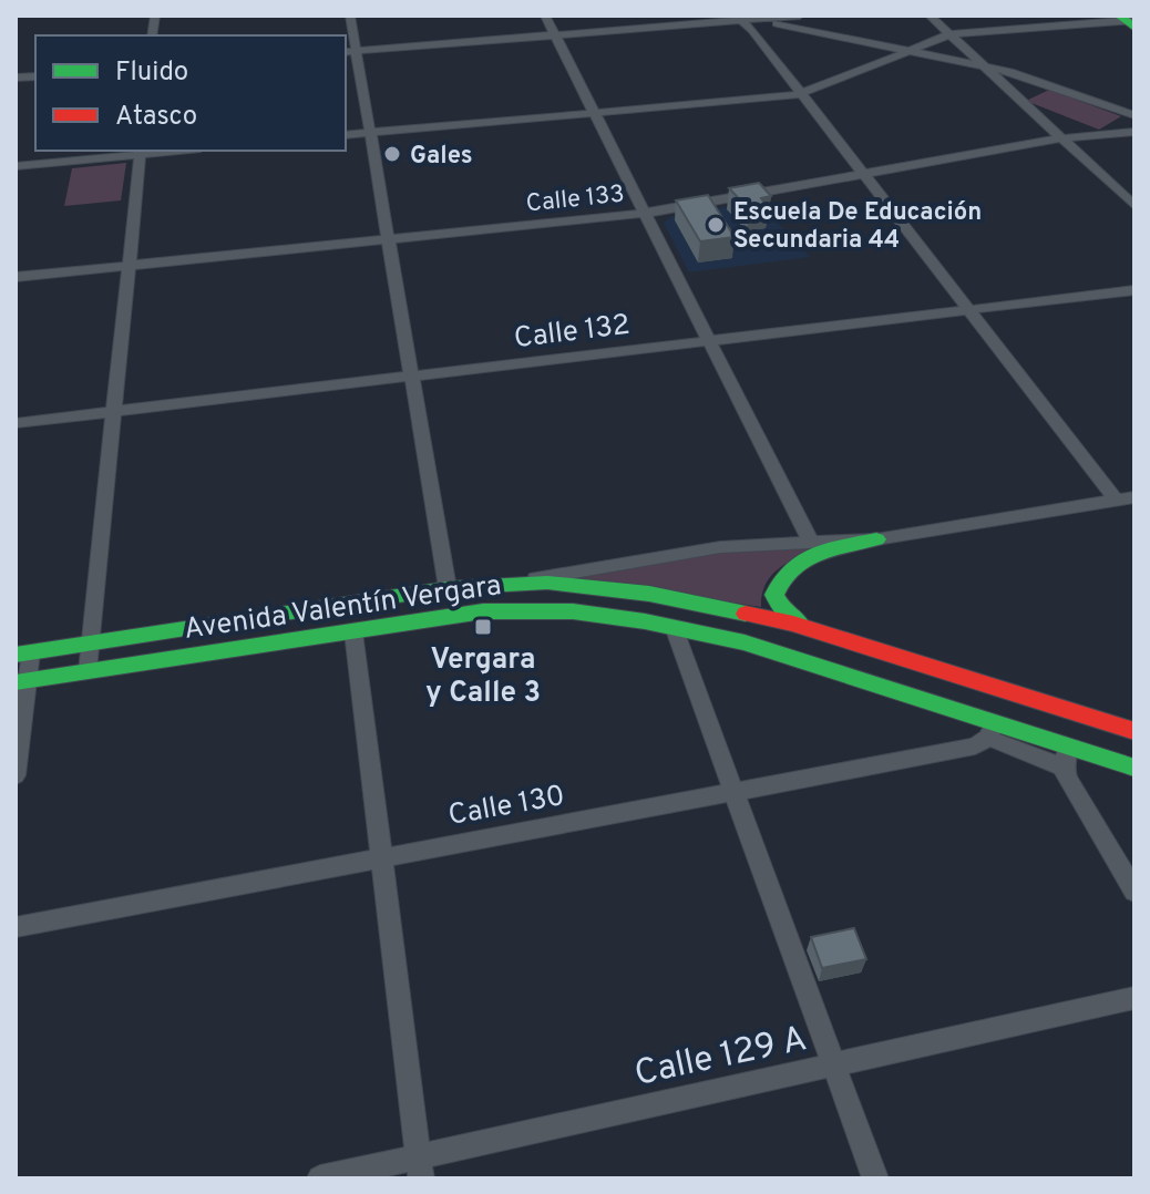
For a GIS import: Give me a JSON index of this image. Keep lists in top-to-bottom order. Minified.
{"streets":{"main road":["Avenida Valentín Vergara"],"street":["Calle 133","Calle 132","Calle 130","Calle 129 A"]},"crossings":[["Avenida Valentín Vergara","Calle 130"]],"places":{"other":["Gales","Escuela De Educación Secundaria 44"],"transit":["Vergara y Calle 3"]},"legend":["Fluido","Atasco"]}
